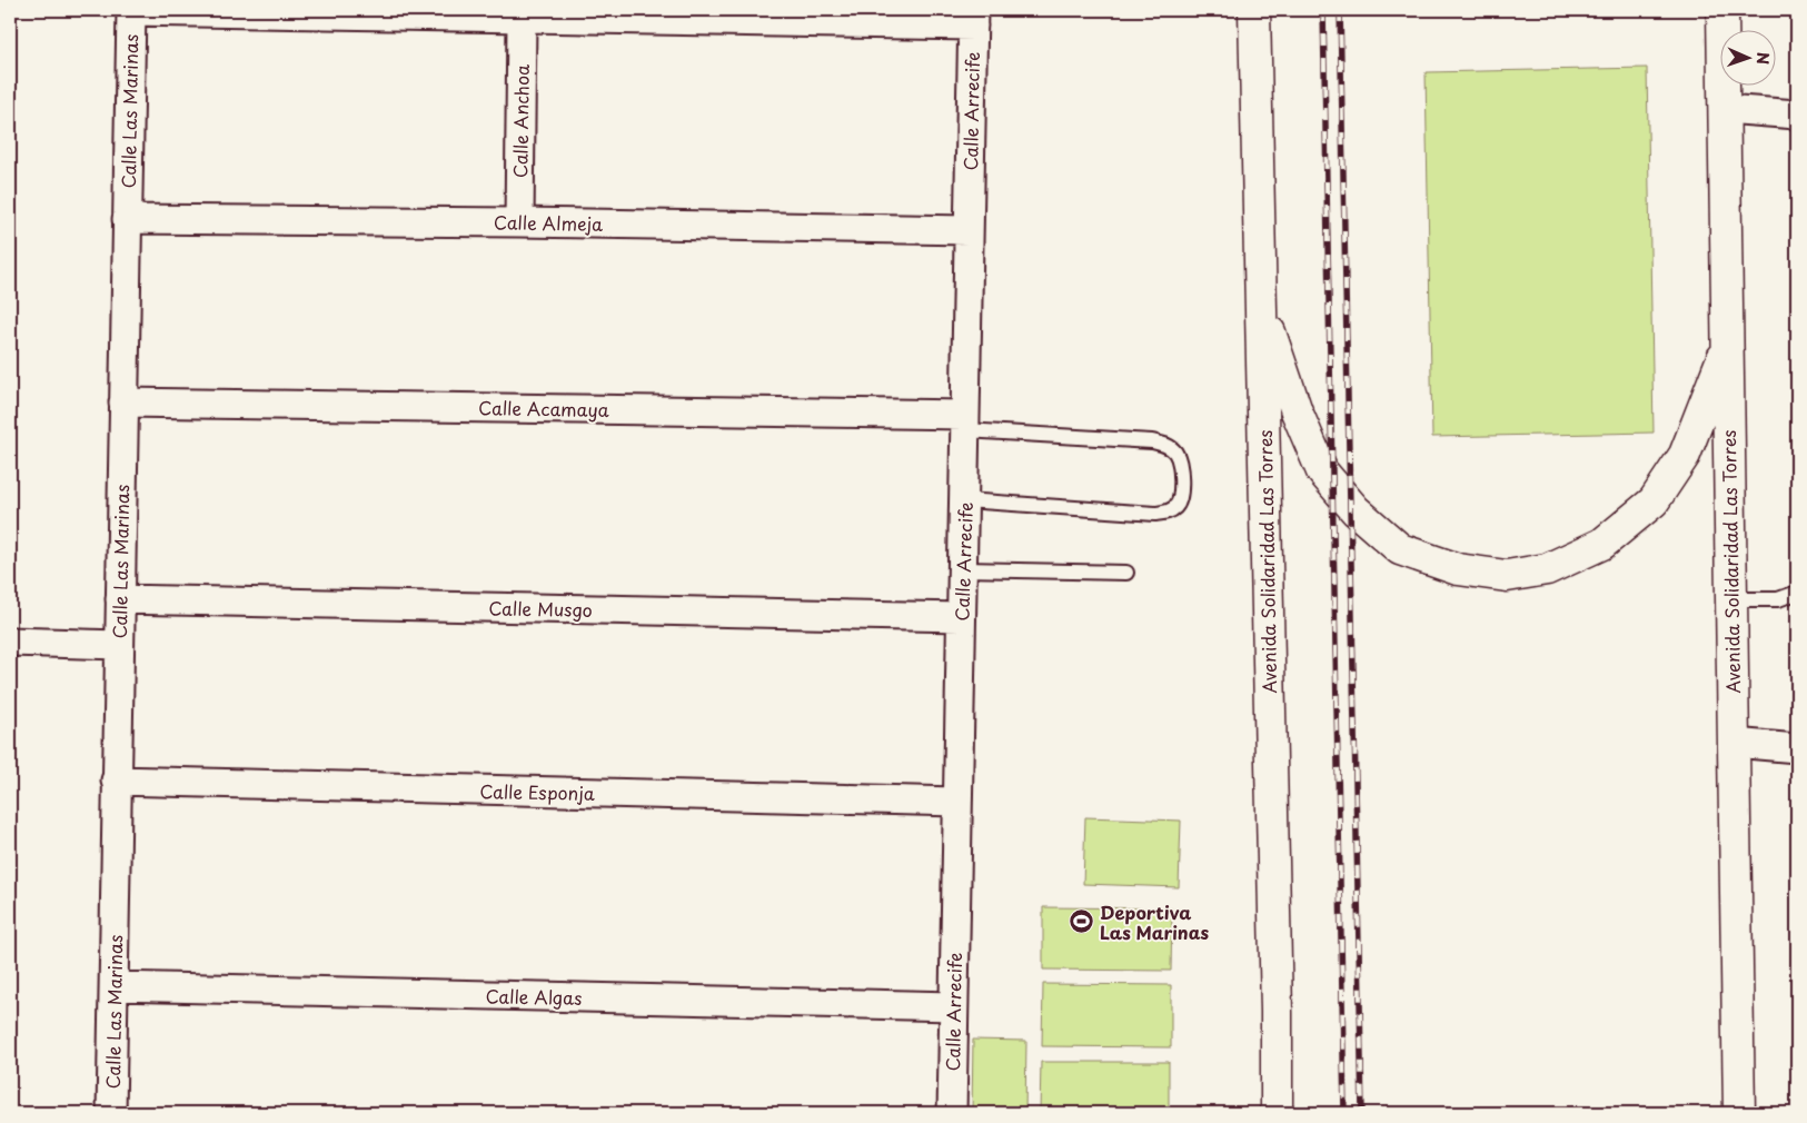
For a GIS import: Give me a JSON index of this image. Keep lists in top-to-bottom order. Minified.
{"streets":{"main road":["Avenida Solidaridad Las Torres"],"street":["Calle Las Marinas","Calle Arrecife","Calle Anchoa","Calle Almeja","Calle Acamaya","Calle Musgo","Calle Esponja","Calle Algas"]},"crossings":[["Calle Las Marinas","Calle Almeja"],["Calle Las Marinas","Calle Acamaya"],["Calle Las Marinas","Calle Musgo"],["Calle Las Marinas","Calle Esponja"],["Calle Las Marinas","Calle Algas"],["Calle Arrecife","Calle Almeja"],["Calle Arrecife","Calle Acamaya"],["Calle Arrecife","Calle Musgo"],["Calle Arrecife","Calle Esponja"],["Calle Arrecife","Calle Algas"],["Calle Anchoa","Calle Almeja"]],"places":{"sports":["Deportiva Las Marinas"]},"north":"right"}
